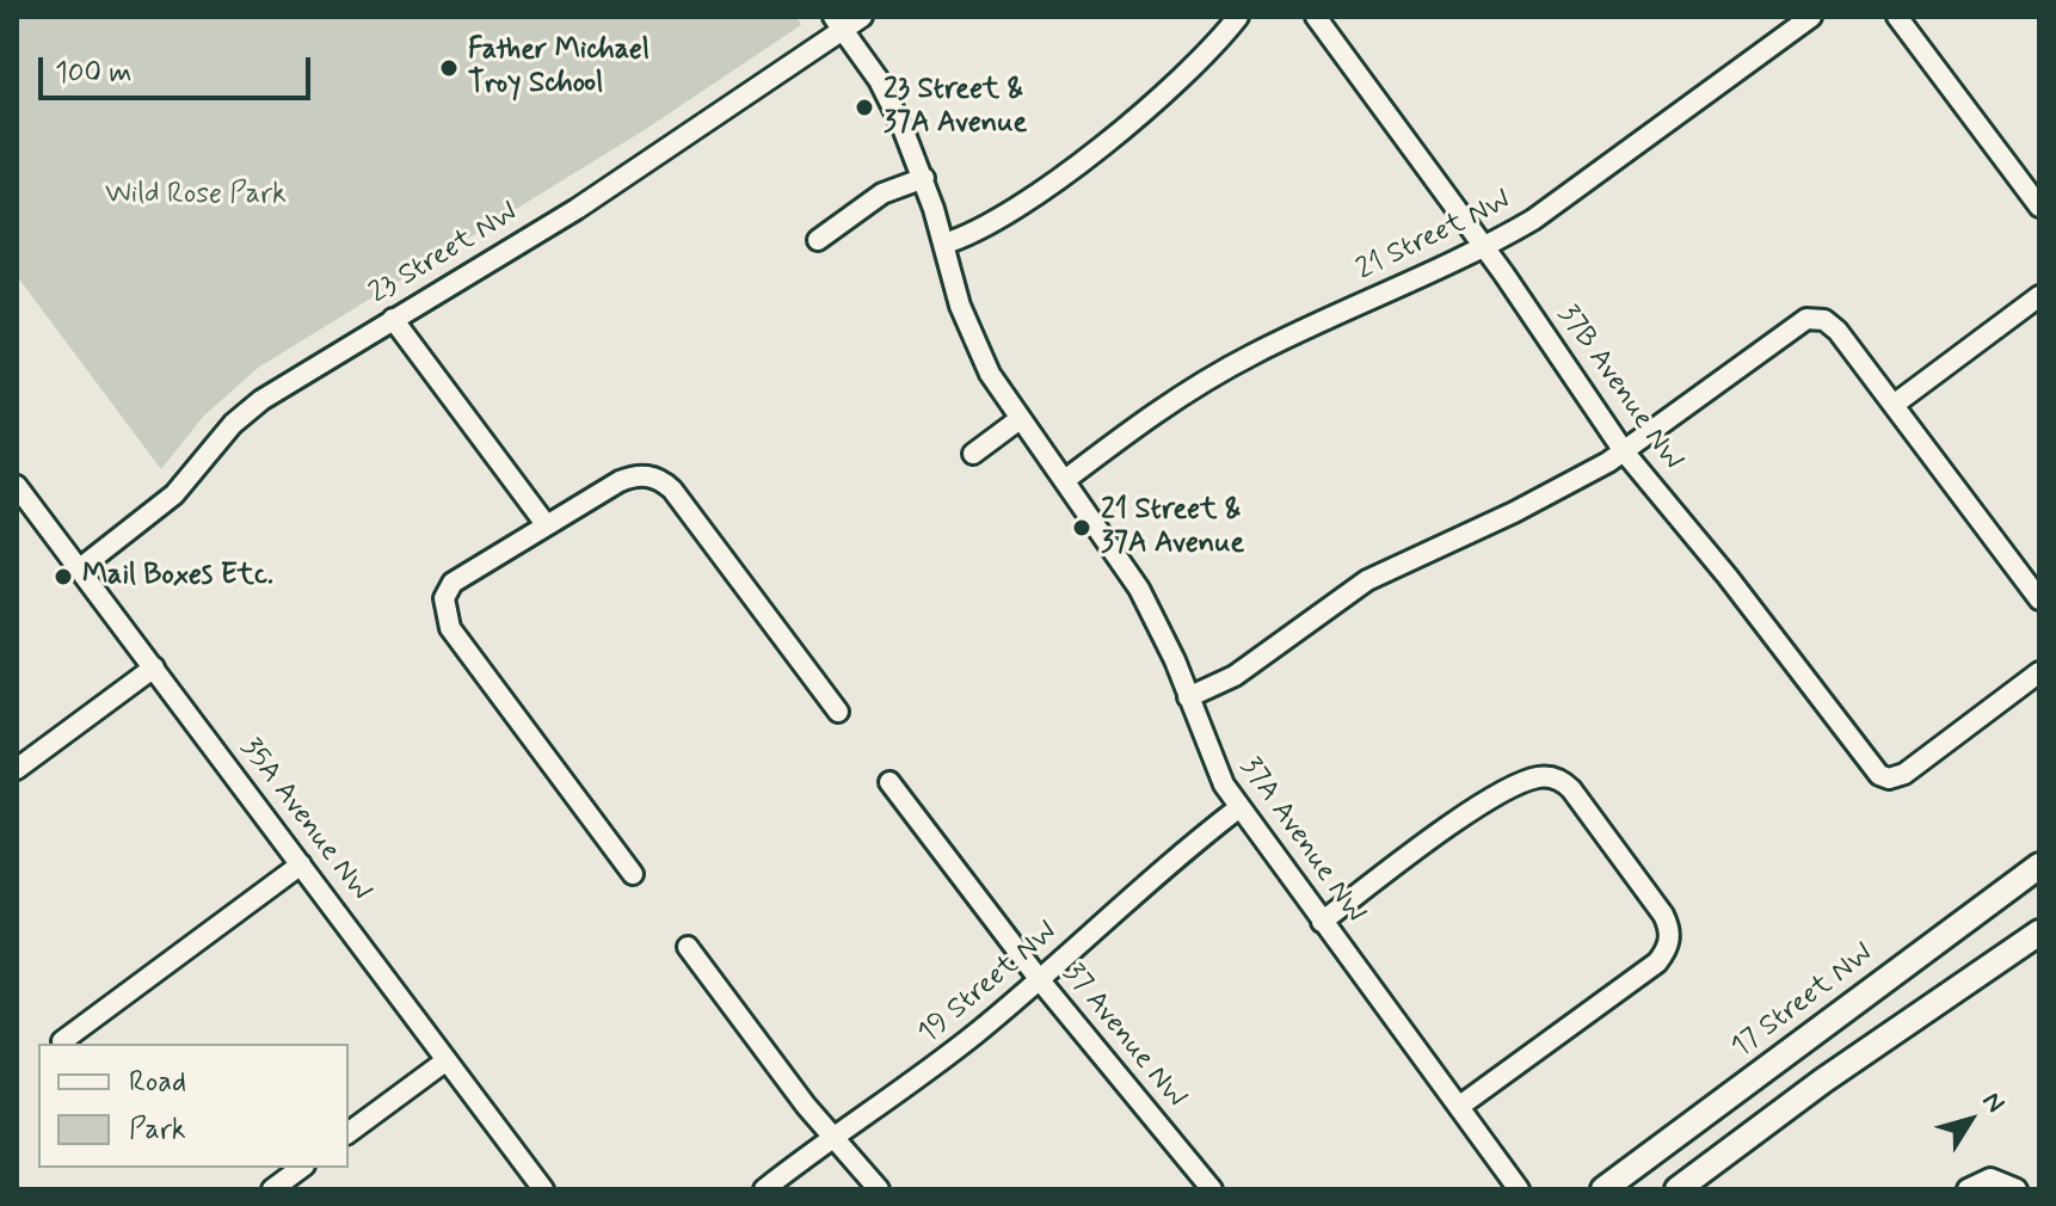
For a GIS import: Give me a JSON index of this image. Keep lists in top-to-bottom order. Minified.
{"streets":{"main road":["17 Street NW"],"street":["21 Street NW","23 Street NW","37B Avenue NW","35A Avenue NW","37A Avenue NW","19 Street NW","37 Avenue NW"]},"crossings":[["21 Street NW","37B Avenue NW"],["21 Street NW","37A Avenue NW"],["23 Street NW","35A Avenue NW"],["23 Street NW","37A Avenue NW"],["37A Avenue NW","19 Street NW"],["19 Street NW","37 Avenue NW"]],"parks":["Wild Rose Park"],"places":["Father Michael Troy School","23 Street & 37A Avenue","21 Street & 37A Avenue","Mail Boxes Etc."],"legend":["Road","Park"],"scale_bar":"100 m","north":"top right"}
